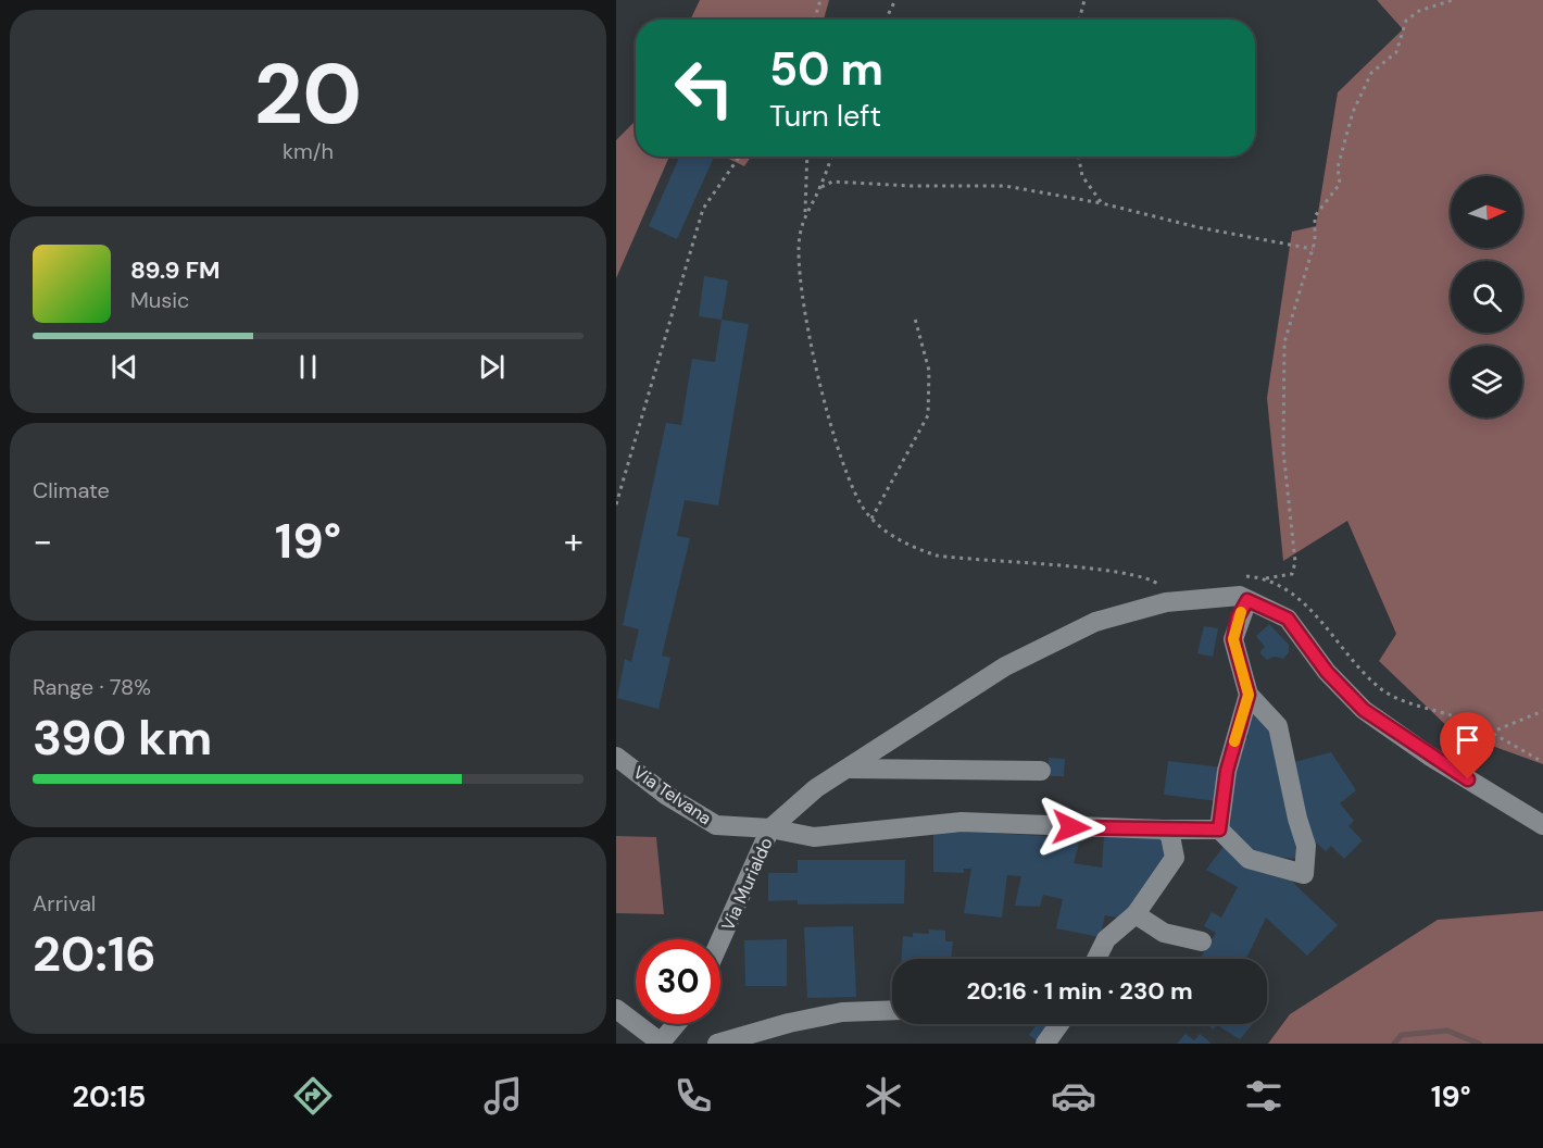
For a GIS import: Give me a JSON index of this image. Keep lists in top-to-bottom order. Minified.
{"streets":{"street":["Via Telvana","Via Murialdo"]},"crossings":[["Via Telvana","Via Murialdo"]],"north":"right","page":{"tile":[["20","km/h"],"Climate",["Range · 78%","390 km"],["Arrival","20:16"]],"turn":["50 m","Turn left"],"song":["89.9 FM","Music"],"heat":["−","19°","+"],"limit":"30","trip":"20:16 · 1 min · 230 m","tabs":["20:15","19°"]}}
